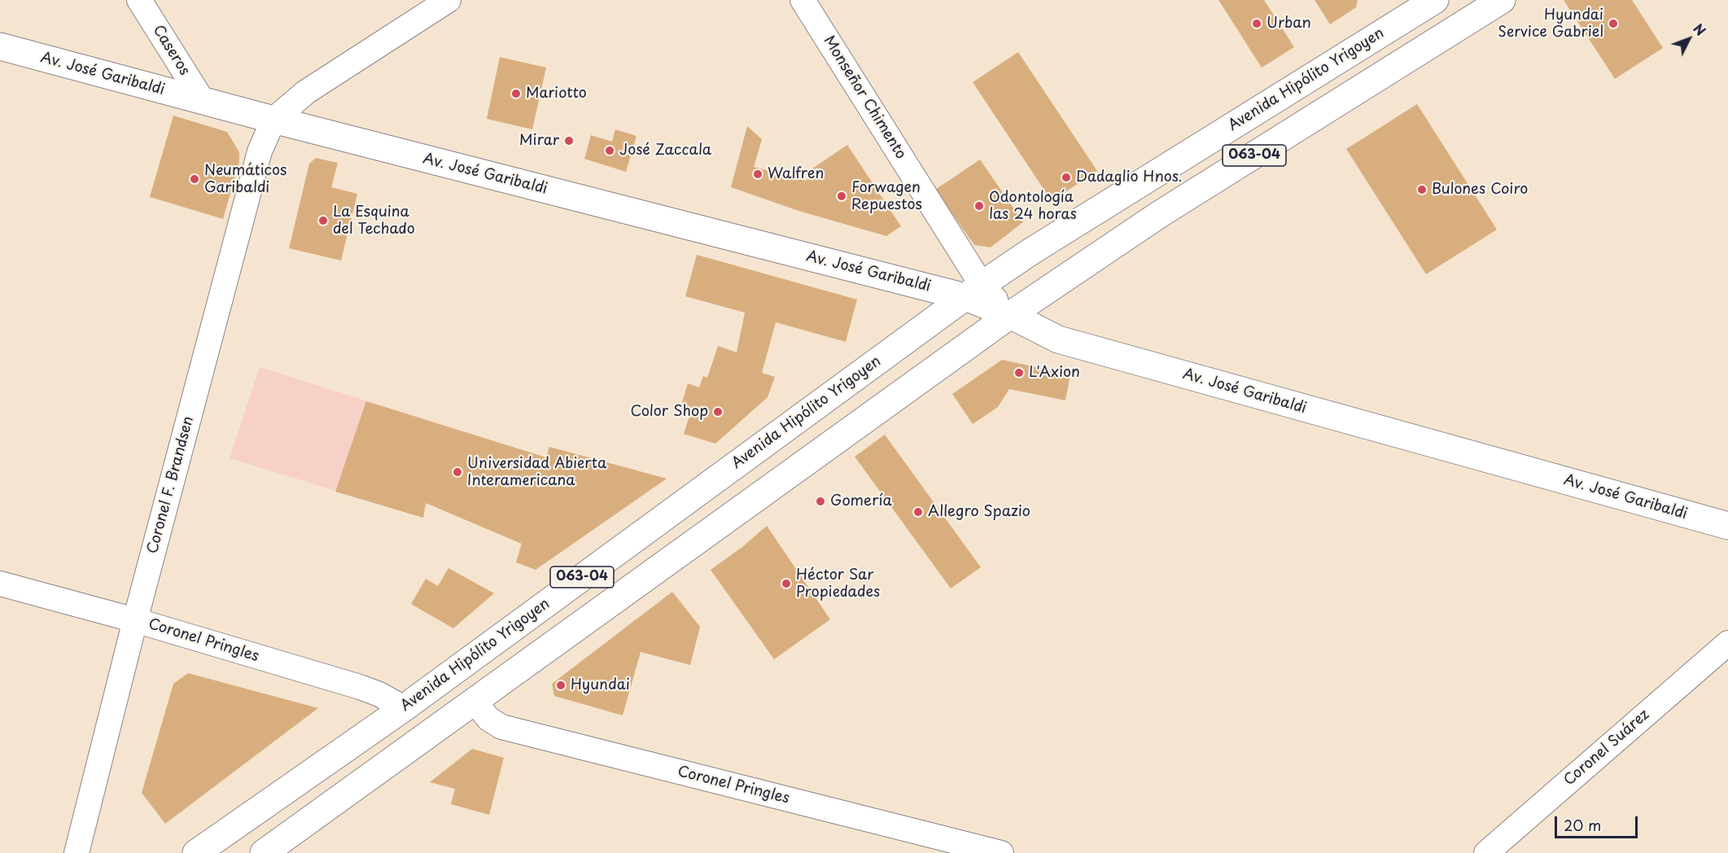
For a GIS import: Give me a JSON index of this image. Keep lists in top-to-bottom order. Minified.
{"streets":{"main road":["Av. José Garibaldi","Avenida Hipólito Yrigoyen","063-04"],"street":["Caseros","Monseñor Chimento","Coronel F. Brandsen","Coronel Pringles","Coronel Suárez"]},"crossings":[["Caseros","Av. José Garibaldi"],["Av. José Garibaldi","Avenida Hipólito Yrigoyen"],["Av. José Garibaldi","Monseñor Chimento"],["Av. José Garibaldi","063-04"],["Av. José Garibaldi","Coronel F. Brandsen"],["Avenida Hipólito Yrigoyen","Monseñor Chimento"],["Avenida Hipólito Yrigoyen","Coronel Pringles"],["063-04","Coronel Pringles"],["Coronel F. Brandsen","Coronel Pringles"]],"places":["Urban","Hyundai Service Gabriel","Mariotto","Mirar","José Zaccala","Walfren","Dadaglio Hnos.","Neumáticos Garibaldi","Bulones Coiro","Forwagen Repuestos","Odontología las 24 horas","La Esquina del Techado","L'Axion","Color Shop","Universidad Abierta Interamericana","Gomería","Allegro Spazio","Héctor Sar Propiedades","Hyundai"],"scale_bar":"20 m","north":"top right"}
